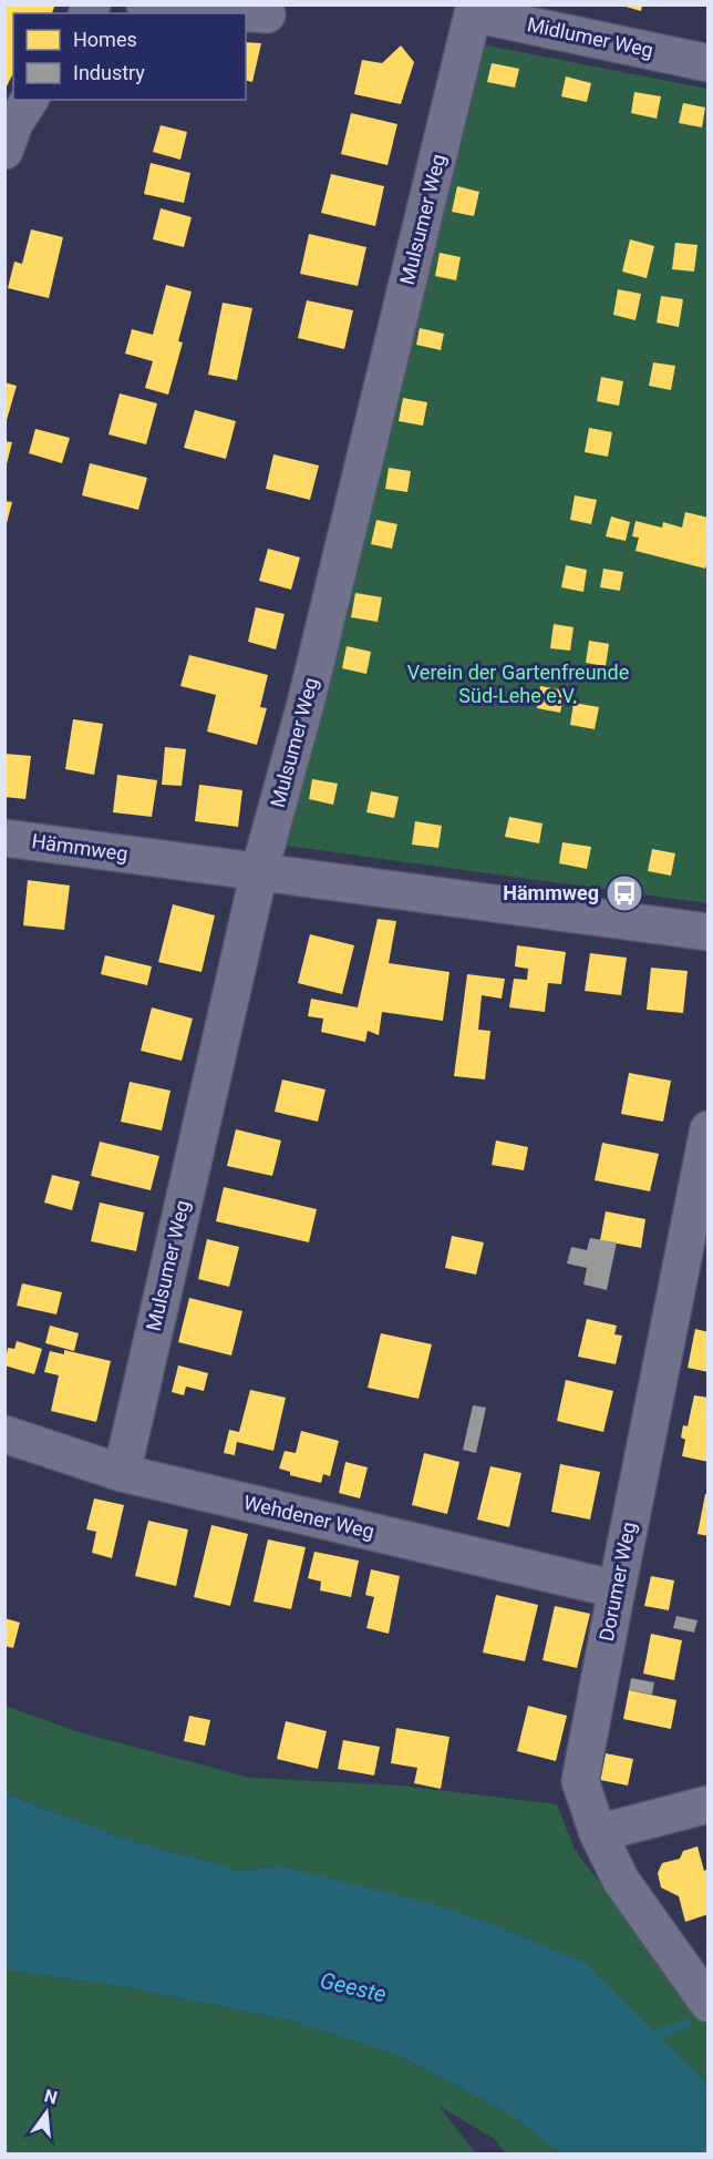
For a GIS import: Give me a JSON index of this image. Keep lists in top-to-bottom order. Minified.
{"streets":{"street":["Midlumer Weg","Mulsumer Weg","Hämmweg","Wehdener Weg","Dorumer Weg"]},"crossings":[["Midlumer Weg","Mulsumer Weg"],["Mulsumer Weg","Hämmweg"],["Mulsumer Weg","Wehdener Weg"],["Wehdener Weg","Dorumer Weg"]],"water":["Geeste"],"parks":["Verein der Gartenfreunde Süd-Lehe e.V."],"places":{"bus stop":["Hämmweg"]},"legend":["Homes","Industry"],"north":"top"}
